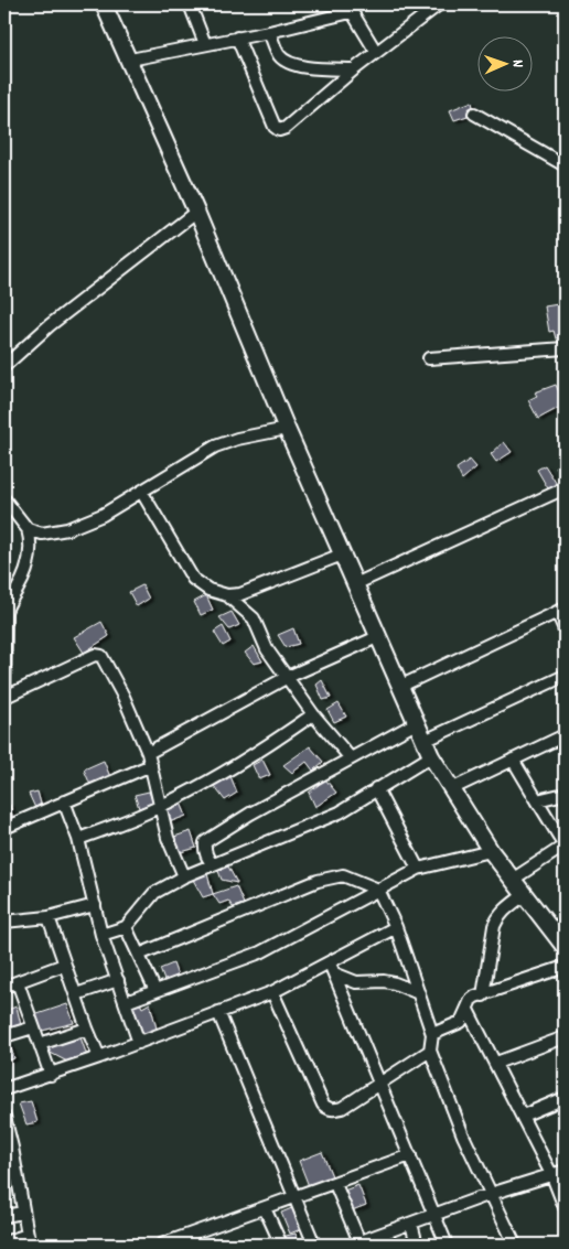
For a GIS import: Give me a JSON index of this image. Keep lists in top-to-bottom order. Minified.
{"north":"right"}
